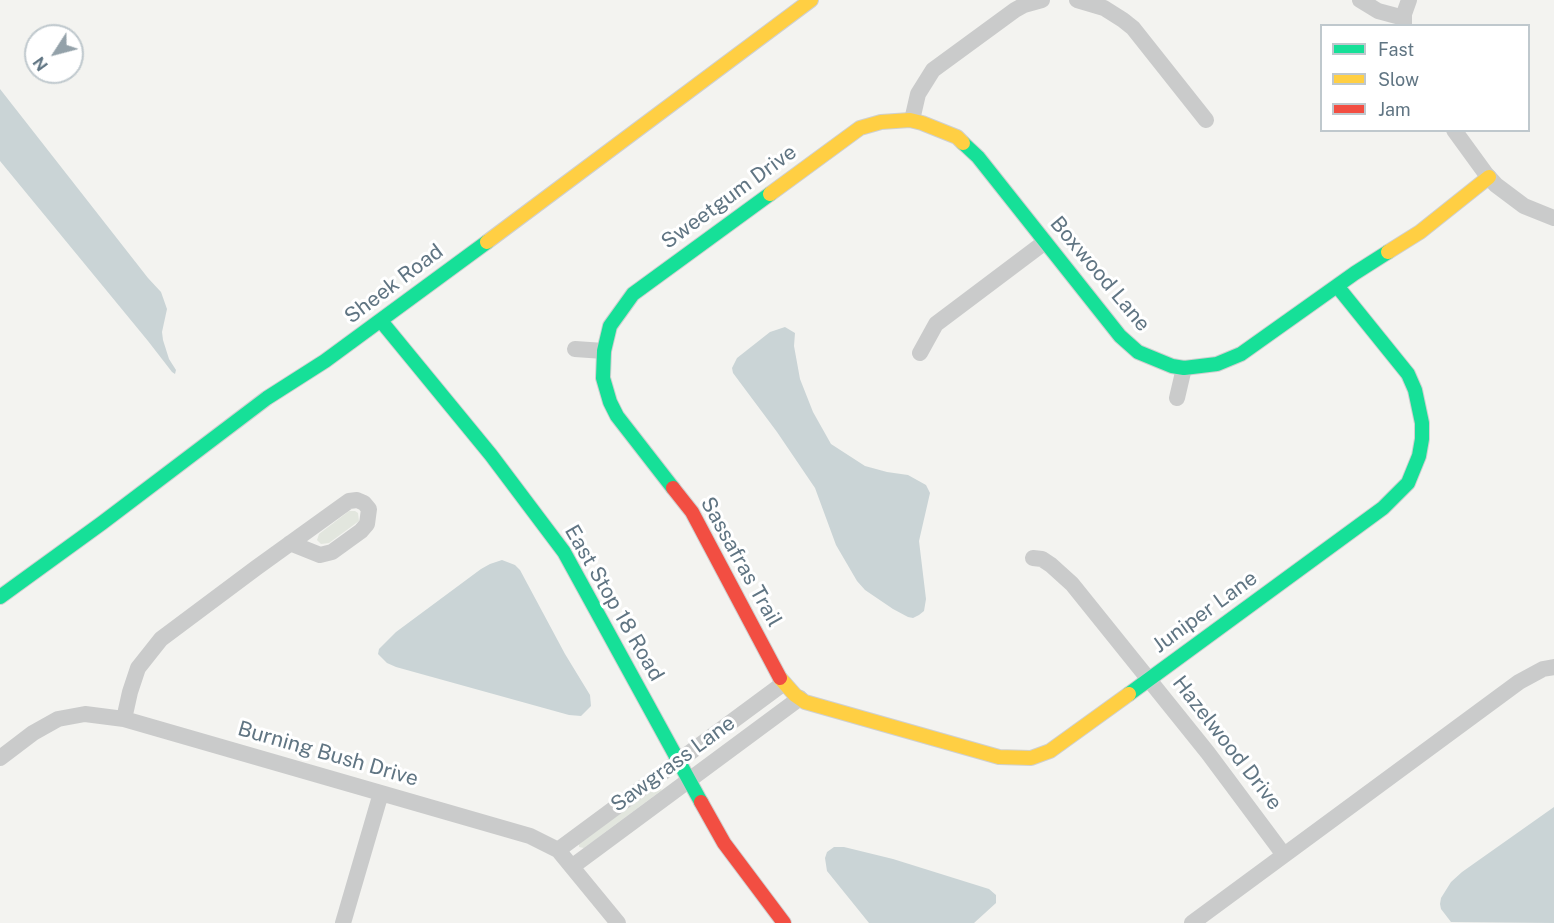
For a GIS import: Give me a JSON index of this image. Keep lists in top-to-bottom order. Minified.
{"streets":{"street":["Sweetgum Drive","Boxwood Lane","Sheek Road","Sassafras Trail","East Stop 18 Road","Juniper Lane","Hazelwood Drive","Burning Bush Drive","Sawgrass Lane"]},"crossings":[["Sweetgum Drive","Boxwood Lane"],["Sweetgum Drive","Sassafras Trail"],["Boxwood Lane","Juniper Lane"],["Sheek Road","East Stop 18 Road"],["Sassafras Trail","Juniper Lane"],["Sassafras Trail","Sawgrass Lane"],["East Stop 18 Road","Sawgrass Lane"],["Juniper Lane","Hazelwood Drive"],["Juniper Lane","Sawgrass Lane"],["Burning Bush Drive","Sawgrass Lane"]],"legend":["Fast","Slow","Jam"],"north":"bottom left"}
